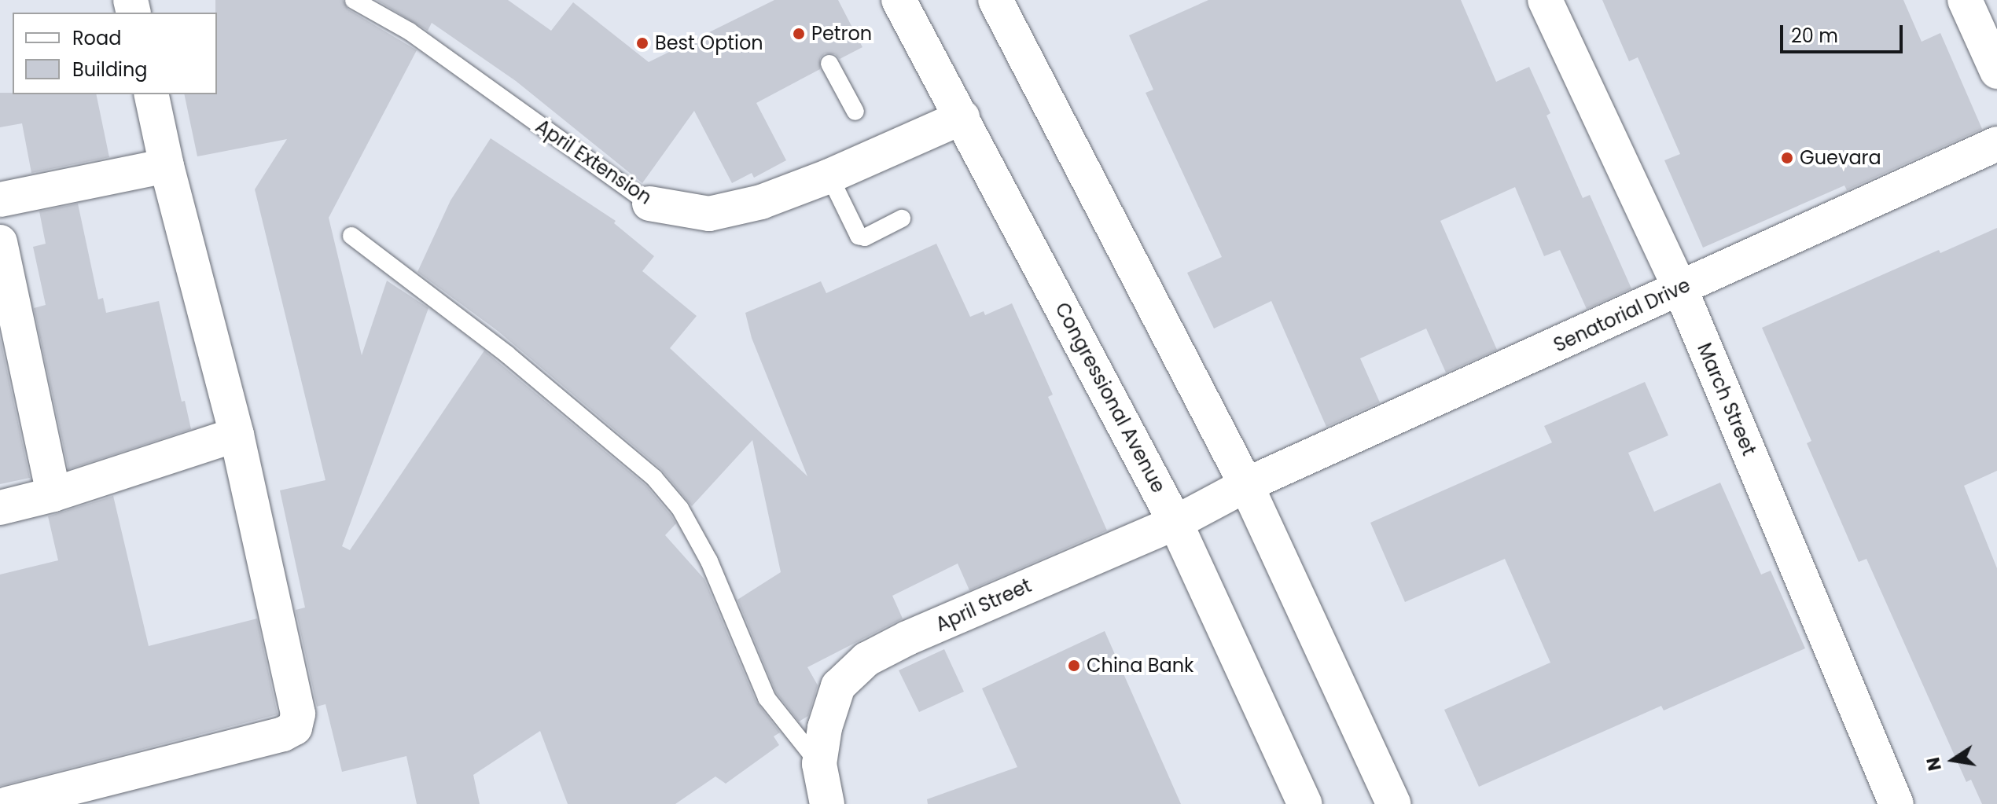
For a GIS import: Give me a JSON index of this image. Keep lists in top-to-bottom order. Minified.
{"streets":{"street":["April Extension","Senatorial Drive","Congressional Avenue","March Street","April Street"]},"crossings":[["April Extension","Congressional Avenue"],["Senatorial Drive","March Street"],["Senatorial Drive","April Street"],["Congressional Avenue","April Street"]],"places":["Petron","Best Option","Guevara","China Bank"],"legend":["Road","Building"],"scale_bar":"20 m","north":"left"}
